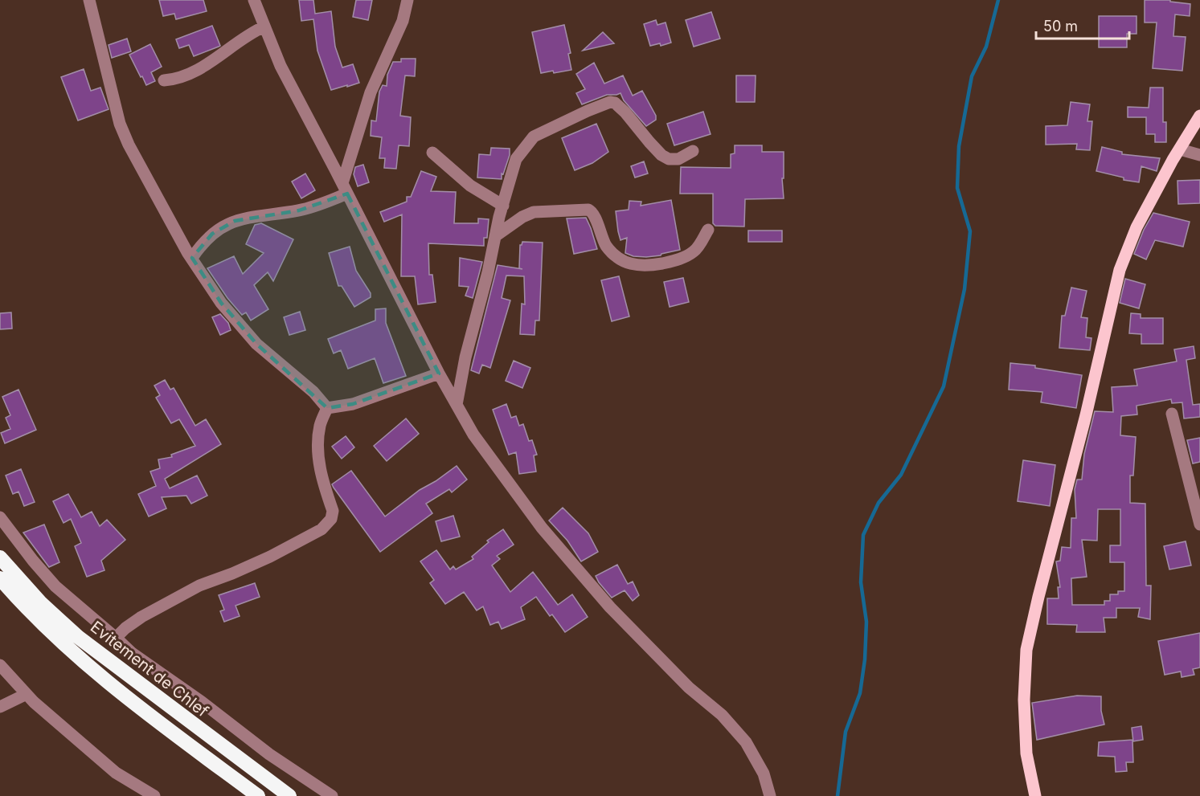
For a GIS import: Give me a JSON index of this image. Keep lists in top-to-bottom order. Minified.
{"streets":{"highway":["Evitement de Chlef"]},"scale_bar":"50 m"}
